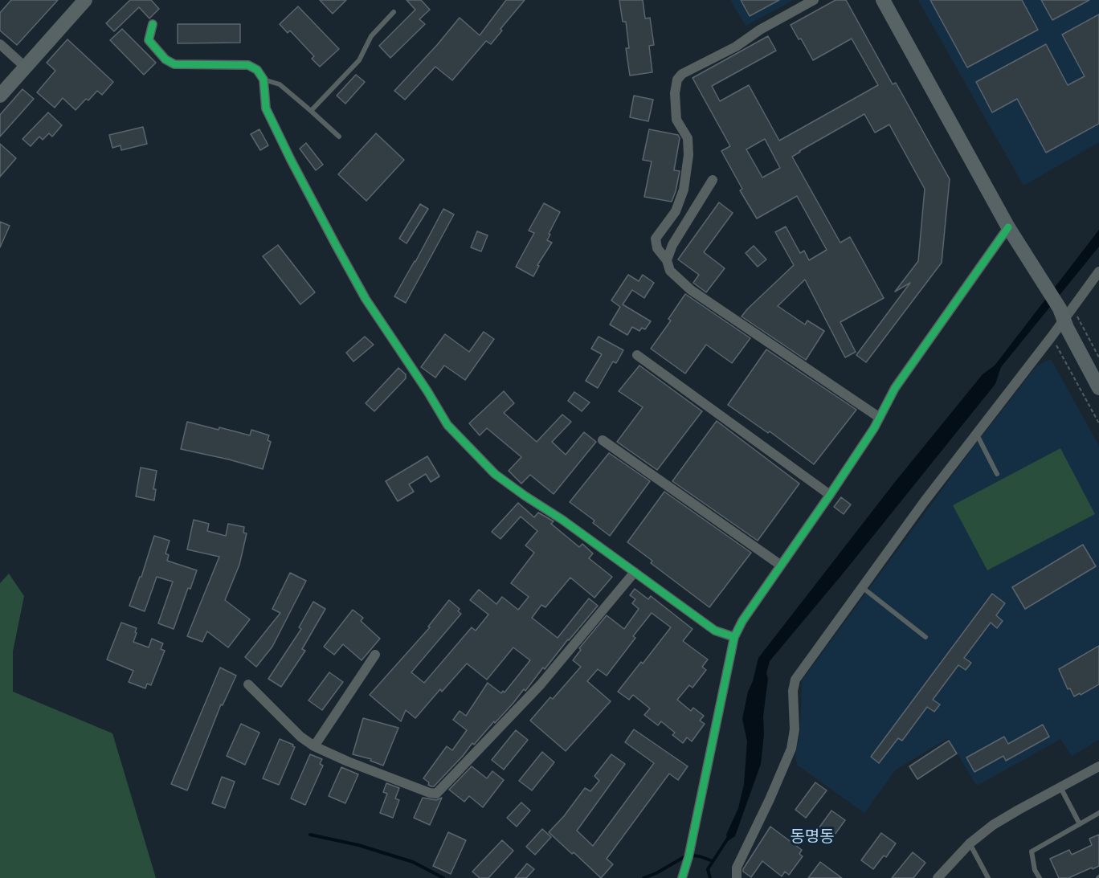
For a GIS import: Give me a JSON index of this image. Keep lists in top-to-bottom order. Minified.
{"districts":["동명동"]}
